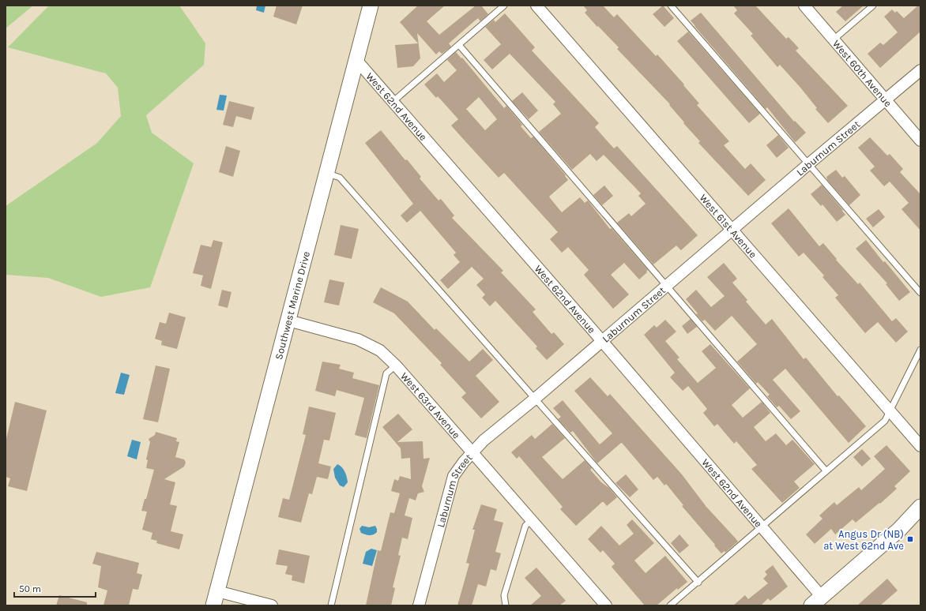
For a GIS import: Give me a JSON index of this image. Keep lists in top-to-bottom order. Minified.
{"streets":{"main road":["Southwest Marine Drive"],"street":["West 60th Avenue","West 62nd Avenue","Laburnum Street","West 61st Avenue","West 63rd Avenue"]},"crossings":[["West 60th Avenue","Laburnum Street"],["West 62nd Avenue","Laburnum Street"],["West 62nd Avenue","Southwest Marine Drive"],["Laburnum Street","West 61st Avenue"],["Laburnum Street","West 63rd Avenue"],["Southwest Marine Drive","West 63rd Avenue"]],"places":{"transit":["Angus Dr (NB) at West 62nd Ave"]},"scale_bar":"50 m"}
